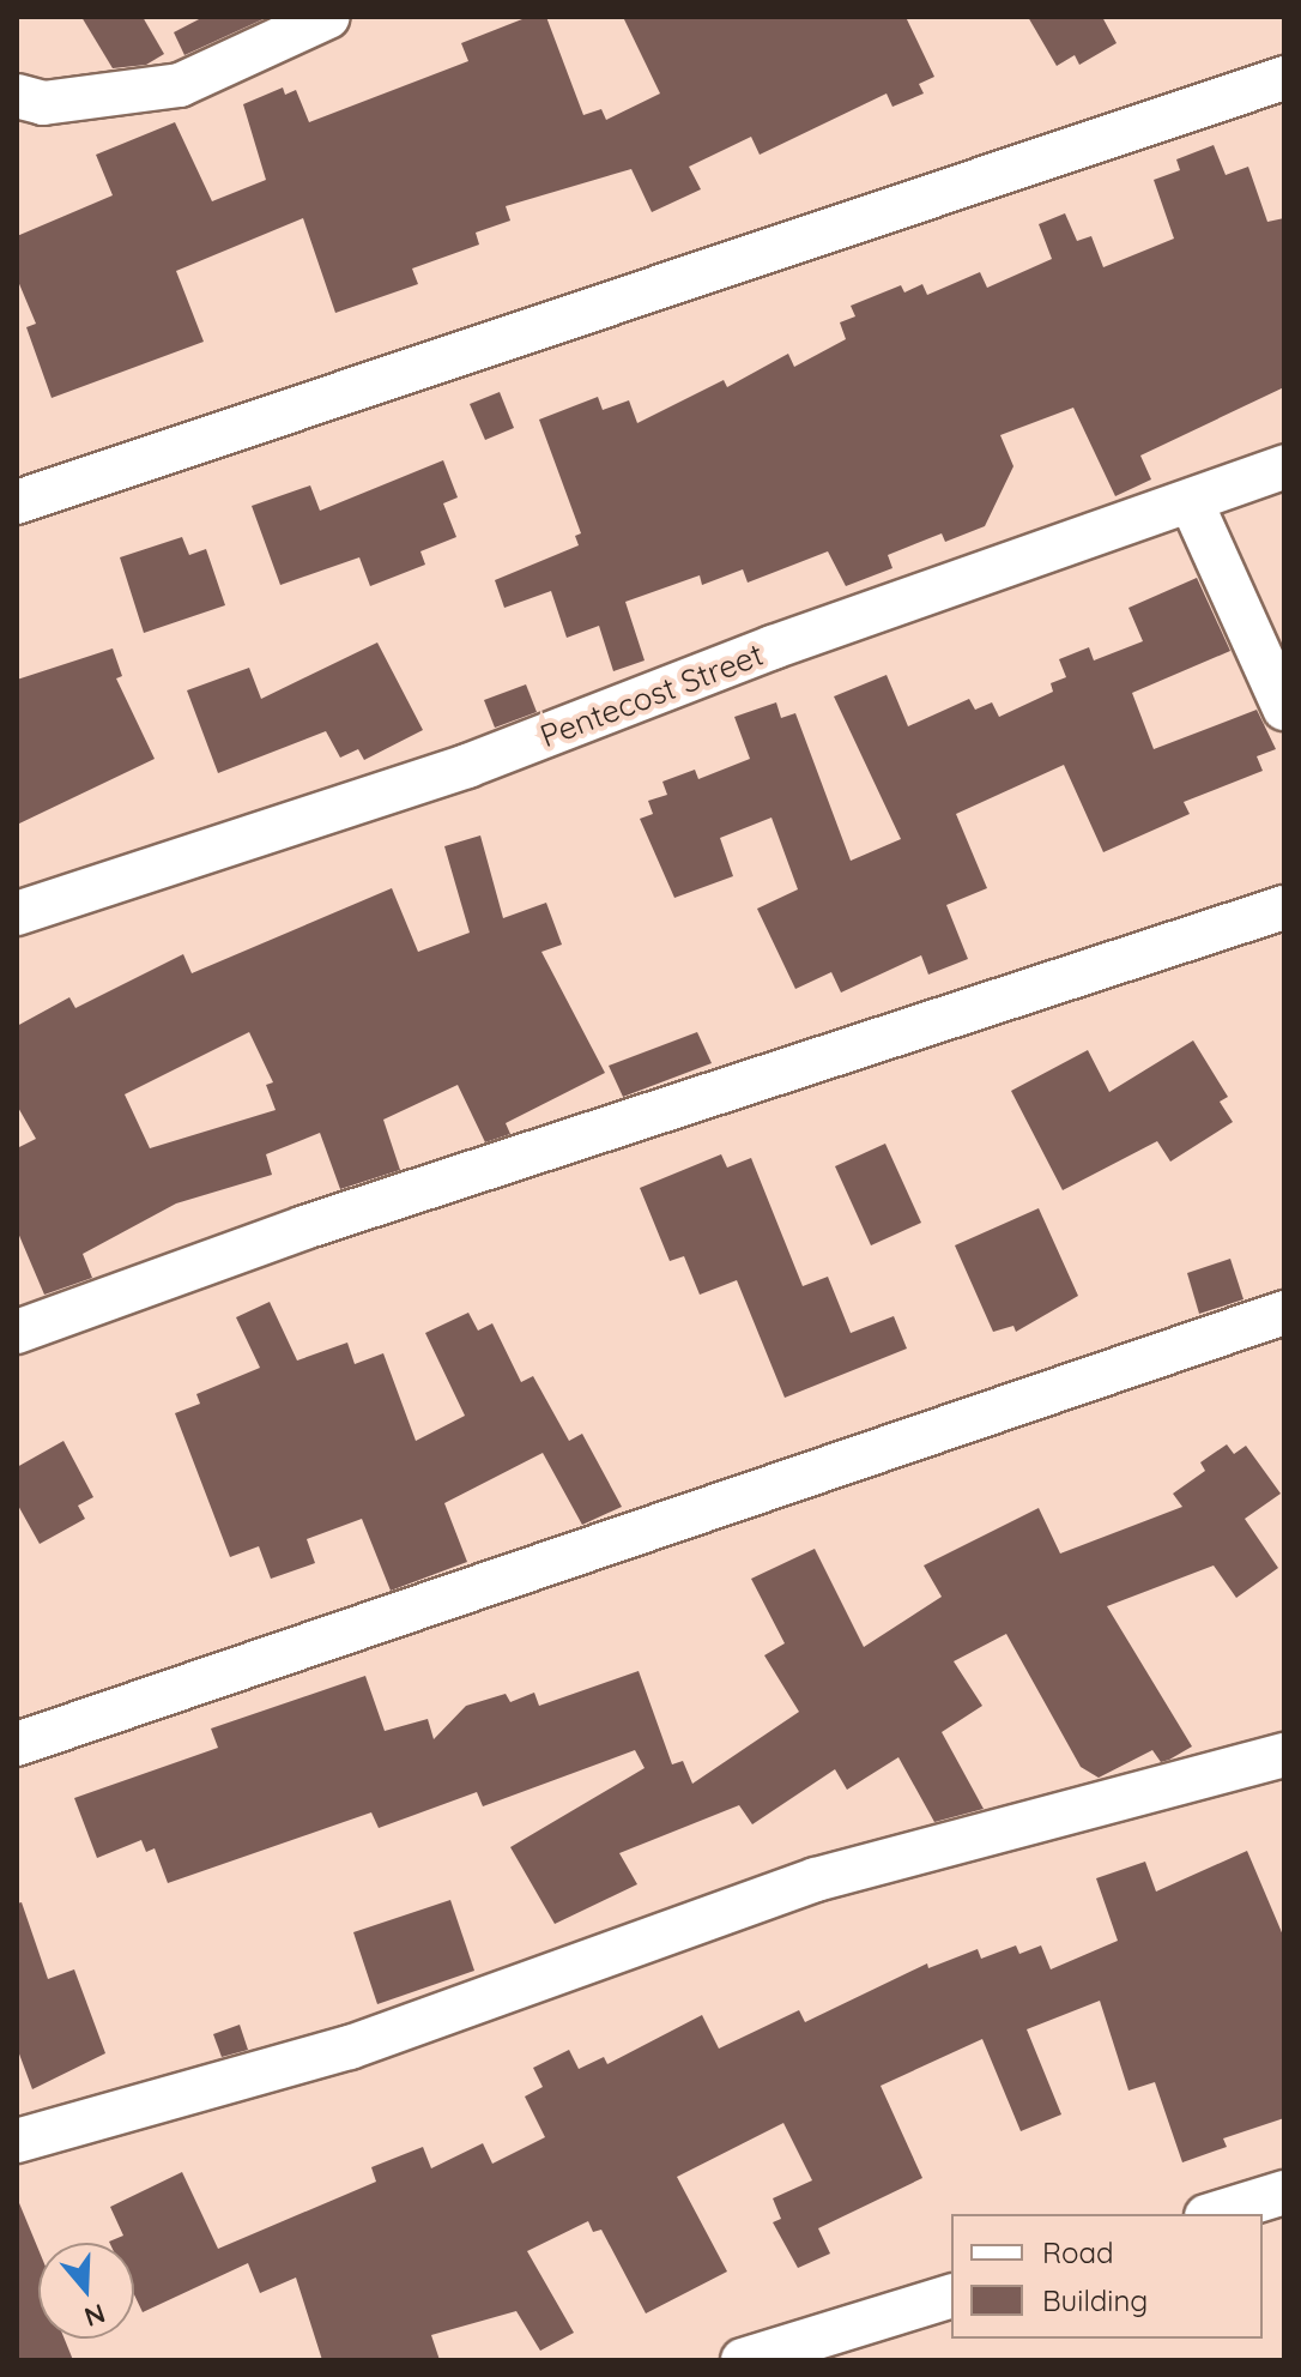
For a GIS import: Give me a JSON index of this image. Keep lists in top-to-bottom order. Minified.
{"streets":{"street":["Pentecost Street"]},"legend":["Road","Building"],"north":"bottom"}
